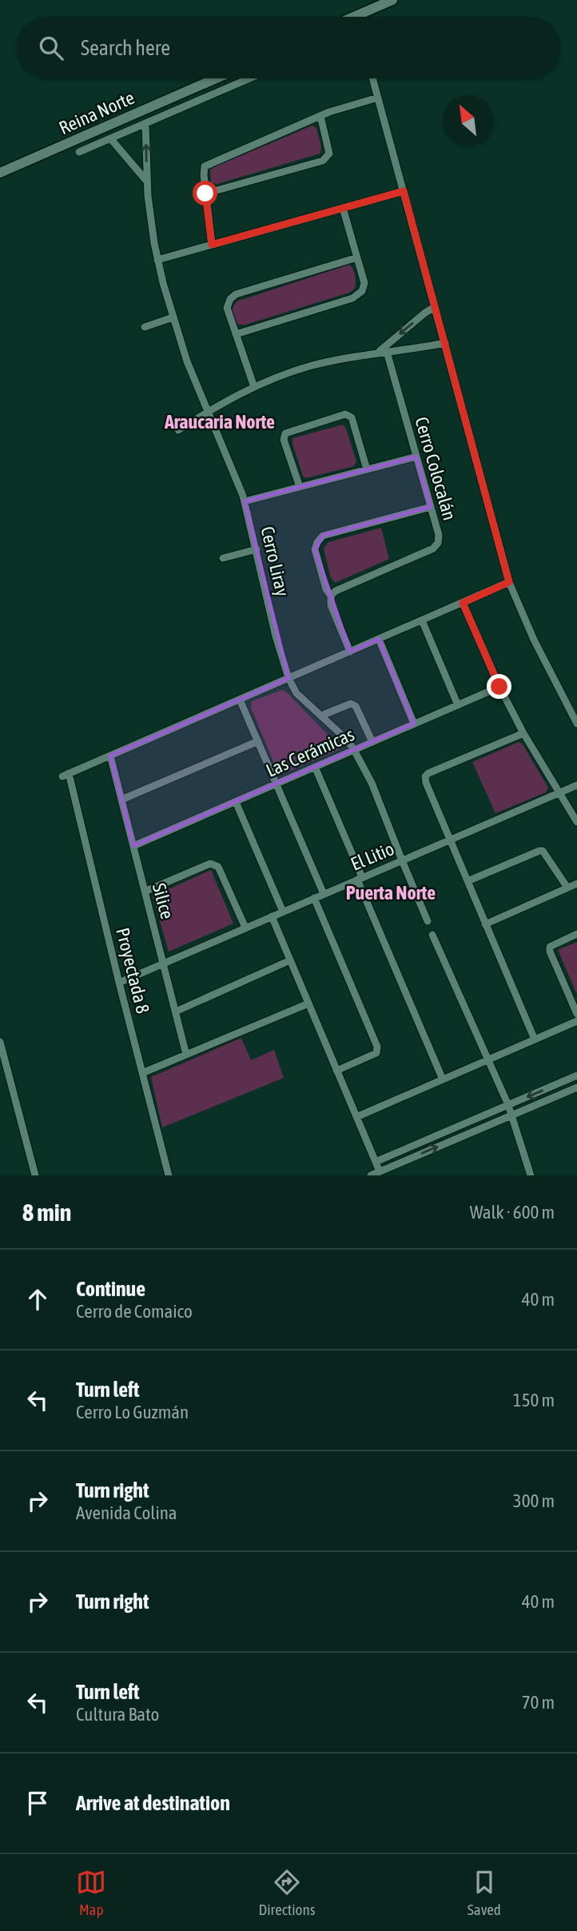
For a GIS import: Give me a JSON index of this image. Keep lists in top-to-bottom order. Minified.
{"streets":{"street":["Reina Norte","Cerro Colocalán","Cerro Liray","Las Cerámicas","El Litio","Silice","Proyectada 8"]},"crossings":[["Reina Norte","Cerro Liray"],["Cerro Liray","Las Cerámicas"],["Cerro Liray","El Litio"],["Las Cerámicas","Silice"],["El Litio","Silice"],["El Litio","Proyectada 8"],["Silice","Proyectada 8"]],"districts":["Araucaria Norte","Puerta Norte"],"north":"top left","page":{"search":"Search here","heading":["8 min","Walk · 600 m"],"list":[["Continue","Cerro de Comaico","40 m"],["Turn left","Cerro Lo Guzmán","150 m"],["Turn right","Avenida Colina","300 m"],["Turn right","40 m"],["Turn left","Cultura Bato","70 m"],"Arrive at destination"],"nav":["Map","Directions","Saved"]}}
